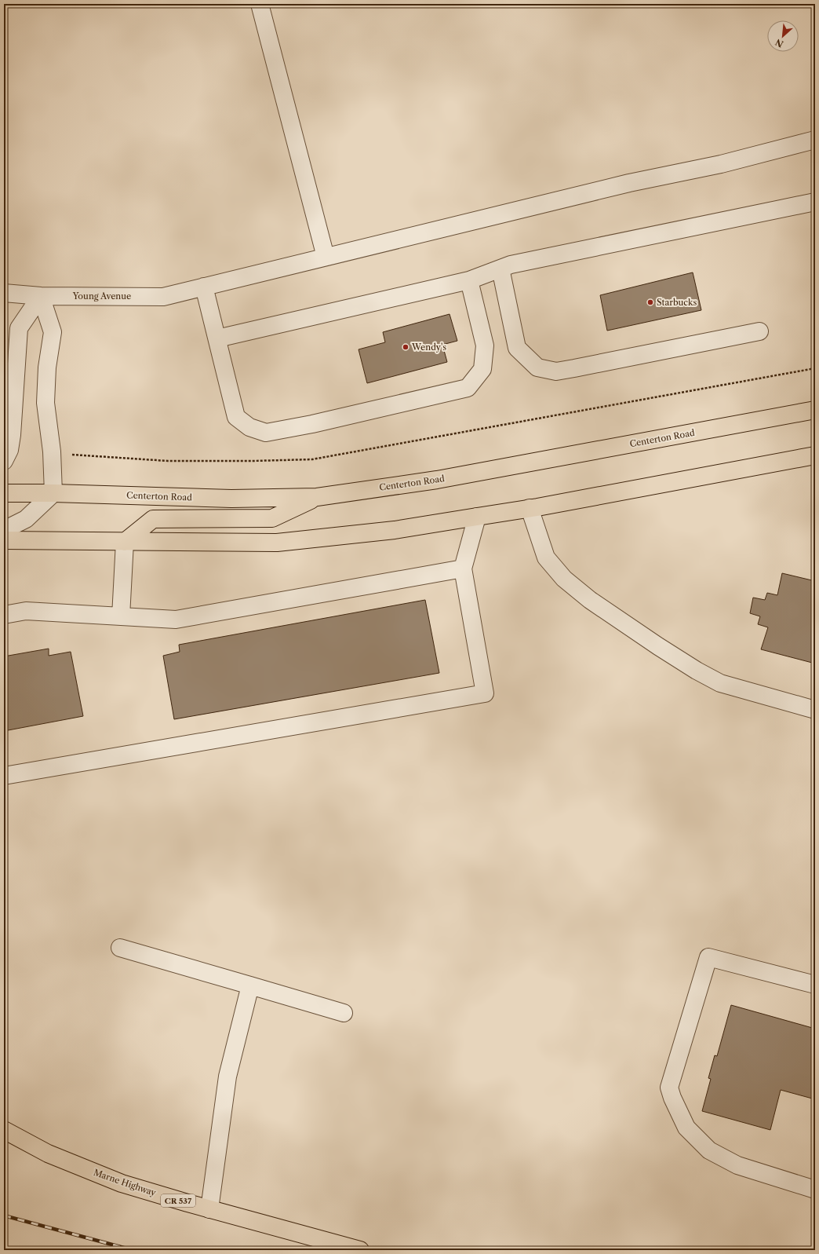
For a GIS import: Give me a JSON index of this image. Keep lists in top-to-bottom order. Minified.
{"streets":{"main road":["Centerton Road","Marne Highway","CR 537"],"lane":["Young Avenue"]},"places":["Starbucks","Wendy's"],"north":"bottom left"}
